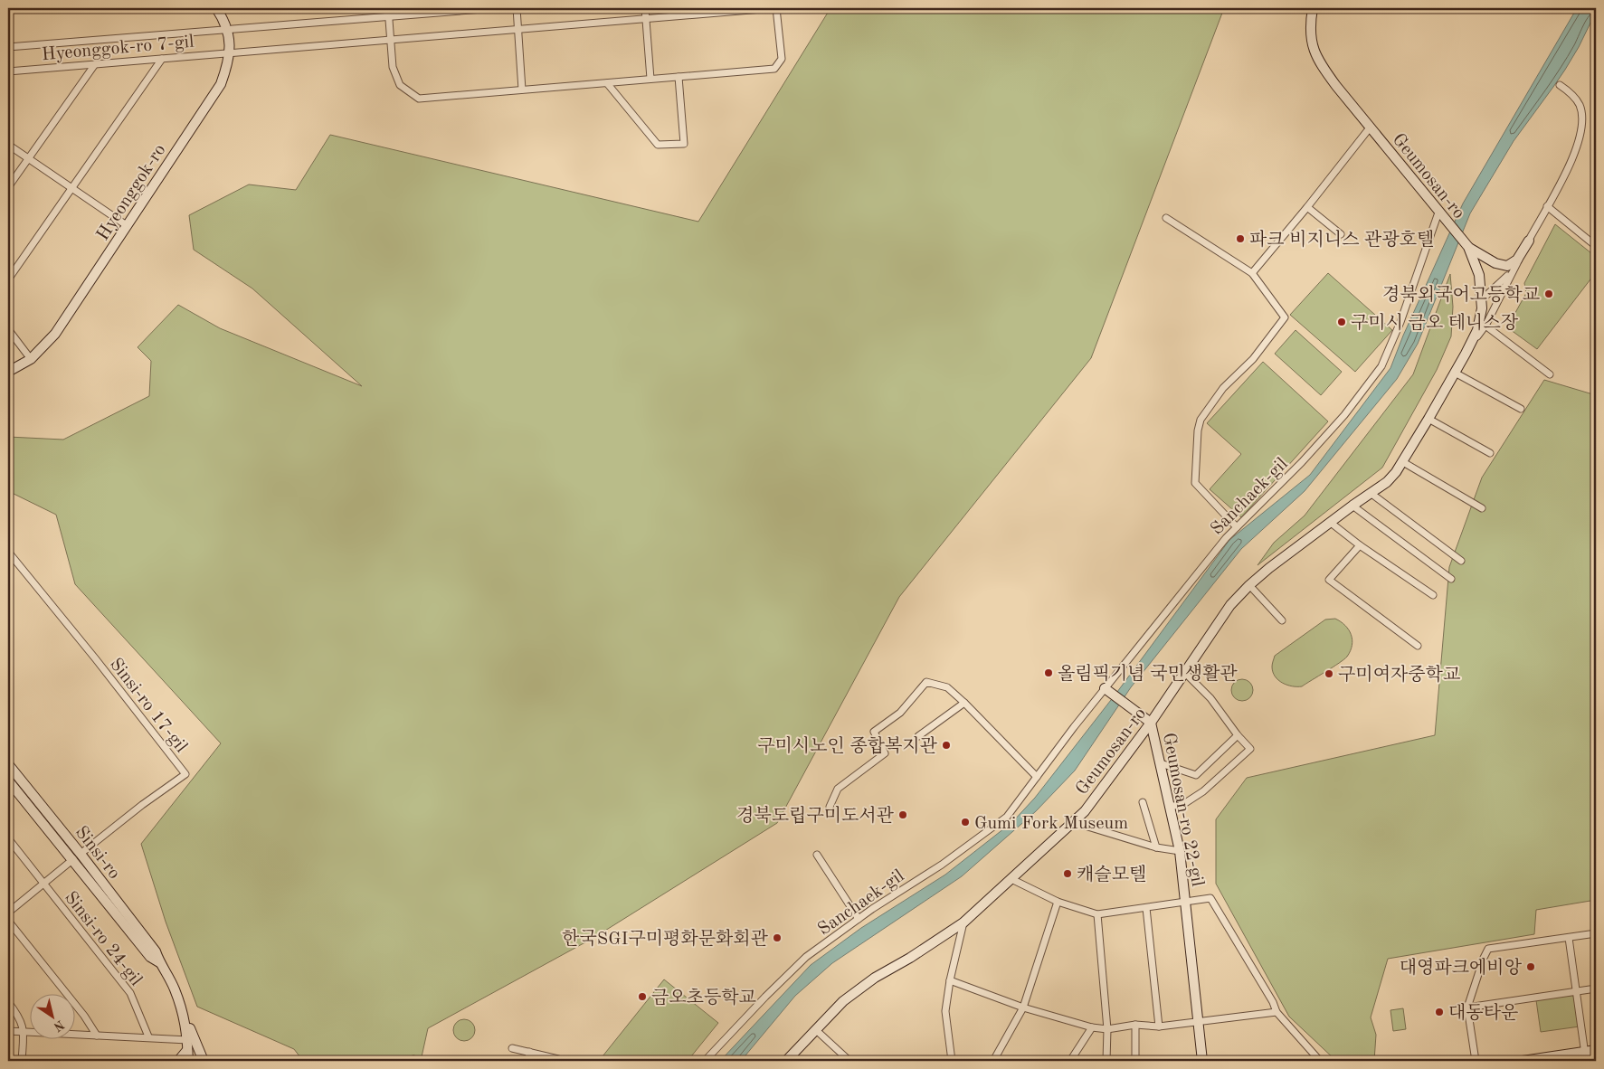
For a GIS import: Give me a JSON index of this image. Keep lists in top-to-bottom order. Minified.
{"streets":{"street":["Hyeonggok-ro 7-gil","Geumosan-ro","Hyeonggok-ro","Sanchaek-gil","Sinsi-ro 17-gil","Geumosan-ro 22-gil","Sinsi-ro","Sinsi-ro 24-gil"]},"crossings":[["Hyeonggok-ro 7-gil","Hyeonggok-ro"],["Geumosan-ro","Sanchaek-gil"],["Geumosan-ro","Geumosan-ro 22-gil"],["Sinsi-ro 17-gil","Sinsi-ro"],["Sinsi-ro 17-gil","Sinsi-ro 24-gil"],["Sinsi-ro","Sinsi-ro 24-gil"]],"places":["파크 비지니스 관광호텔","경북외국어고등학교","구미시 금오 테니스장","올림픽기념 국민생활관","구미여자중학교","구미시노인 종합복지관","경북도립구미도서관","Gumi Fork Museum","캐슬모텔","한국SGI구미평화문화회관","대영파크에비앙","금오초등학교","대동타운"],"north":"bottom right"}
